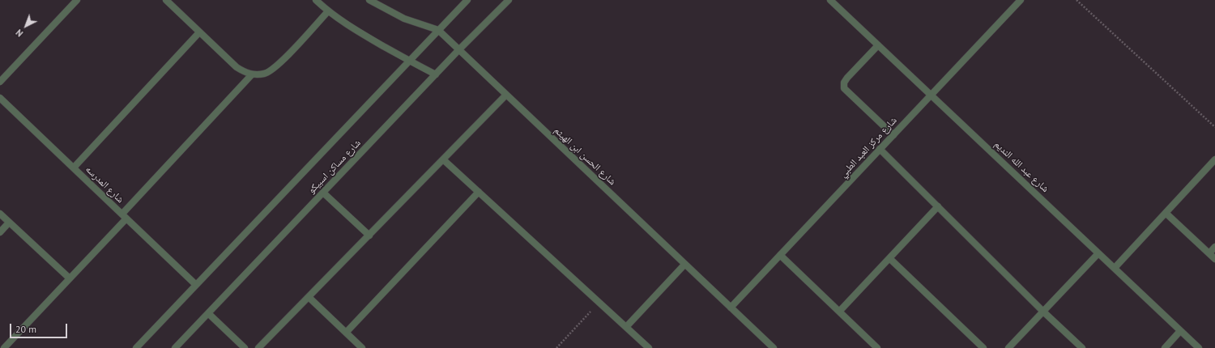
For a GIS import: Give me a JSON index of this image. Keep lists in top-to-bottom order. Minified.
{"streets":{"street":["شارع مركز العبد الطبي","شارع الحسن ابن الهيثم","شارع مساكن اسبيكو","شارع عبد الله النديم","شارع المدرسه"]},"crossings":[["شارع مركز العبد الطبي","شارع الحسن ابن الهيثم"],["شارع مركز العبد الطبي","شارع عبد الله النديم"],["شارع الحسن ابن الهيثم","شارع مساكن اسبيكو"],["شارع مساكن اسبيكو","شارع المدرسه"]],"scale_bar":"20 m","north":"bottom left"}
